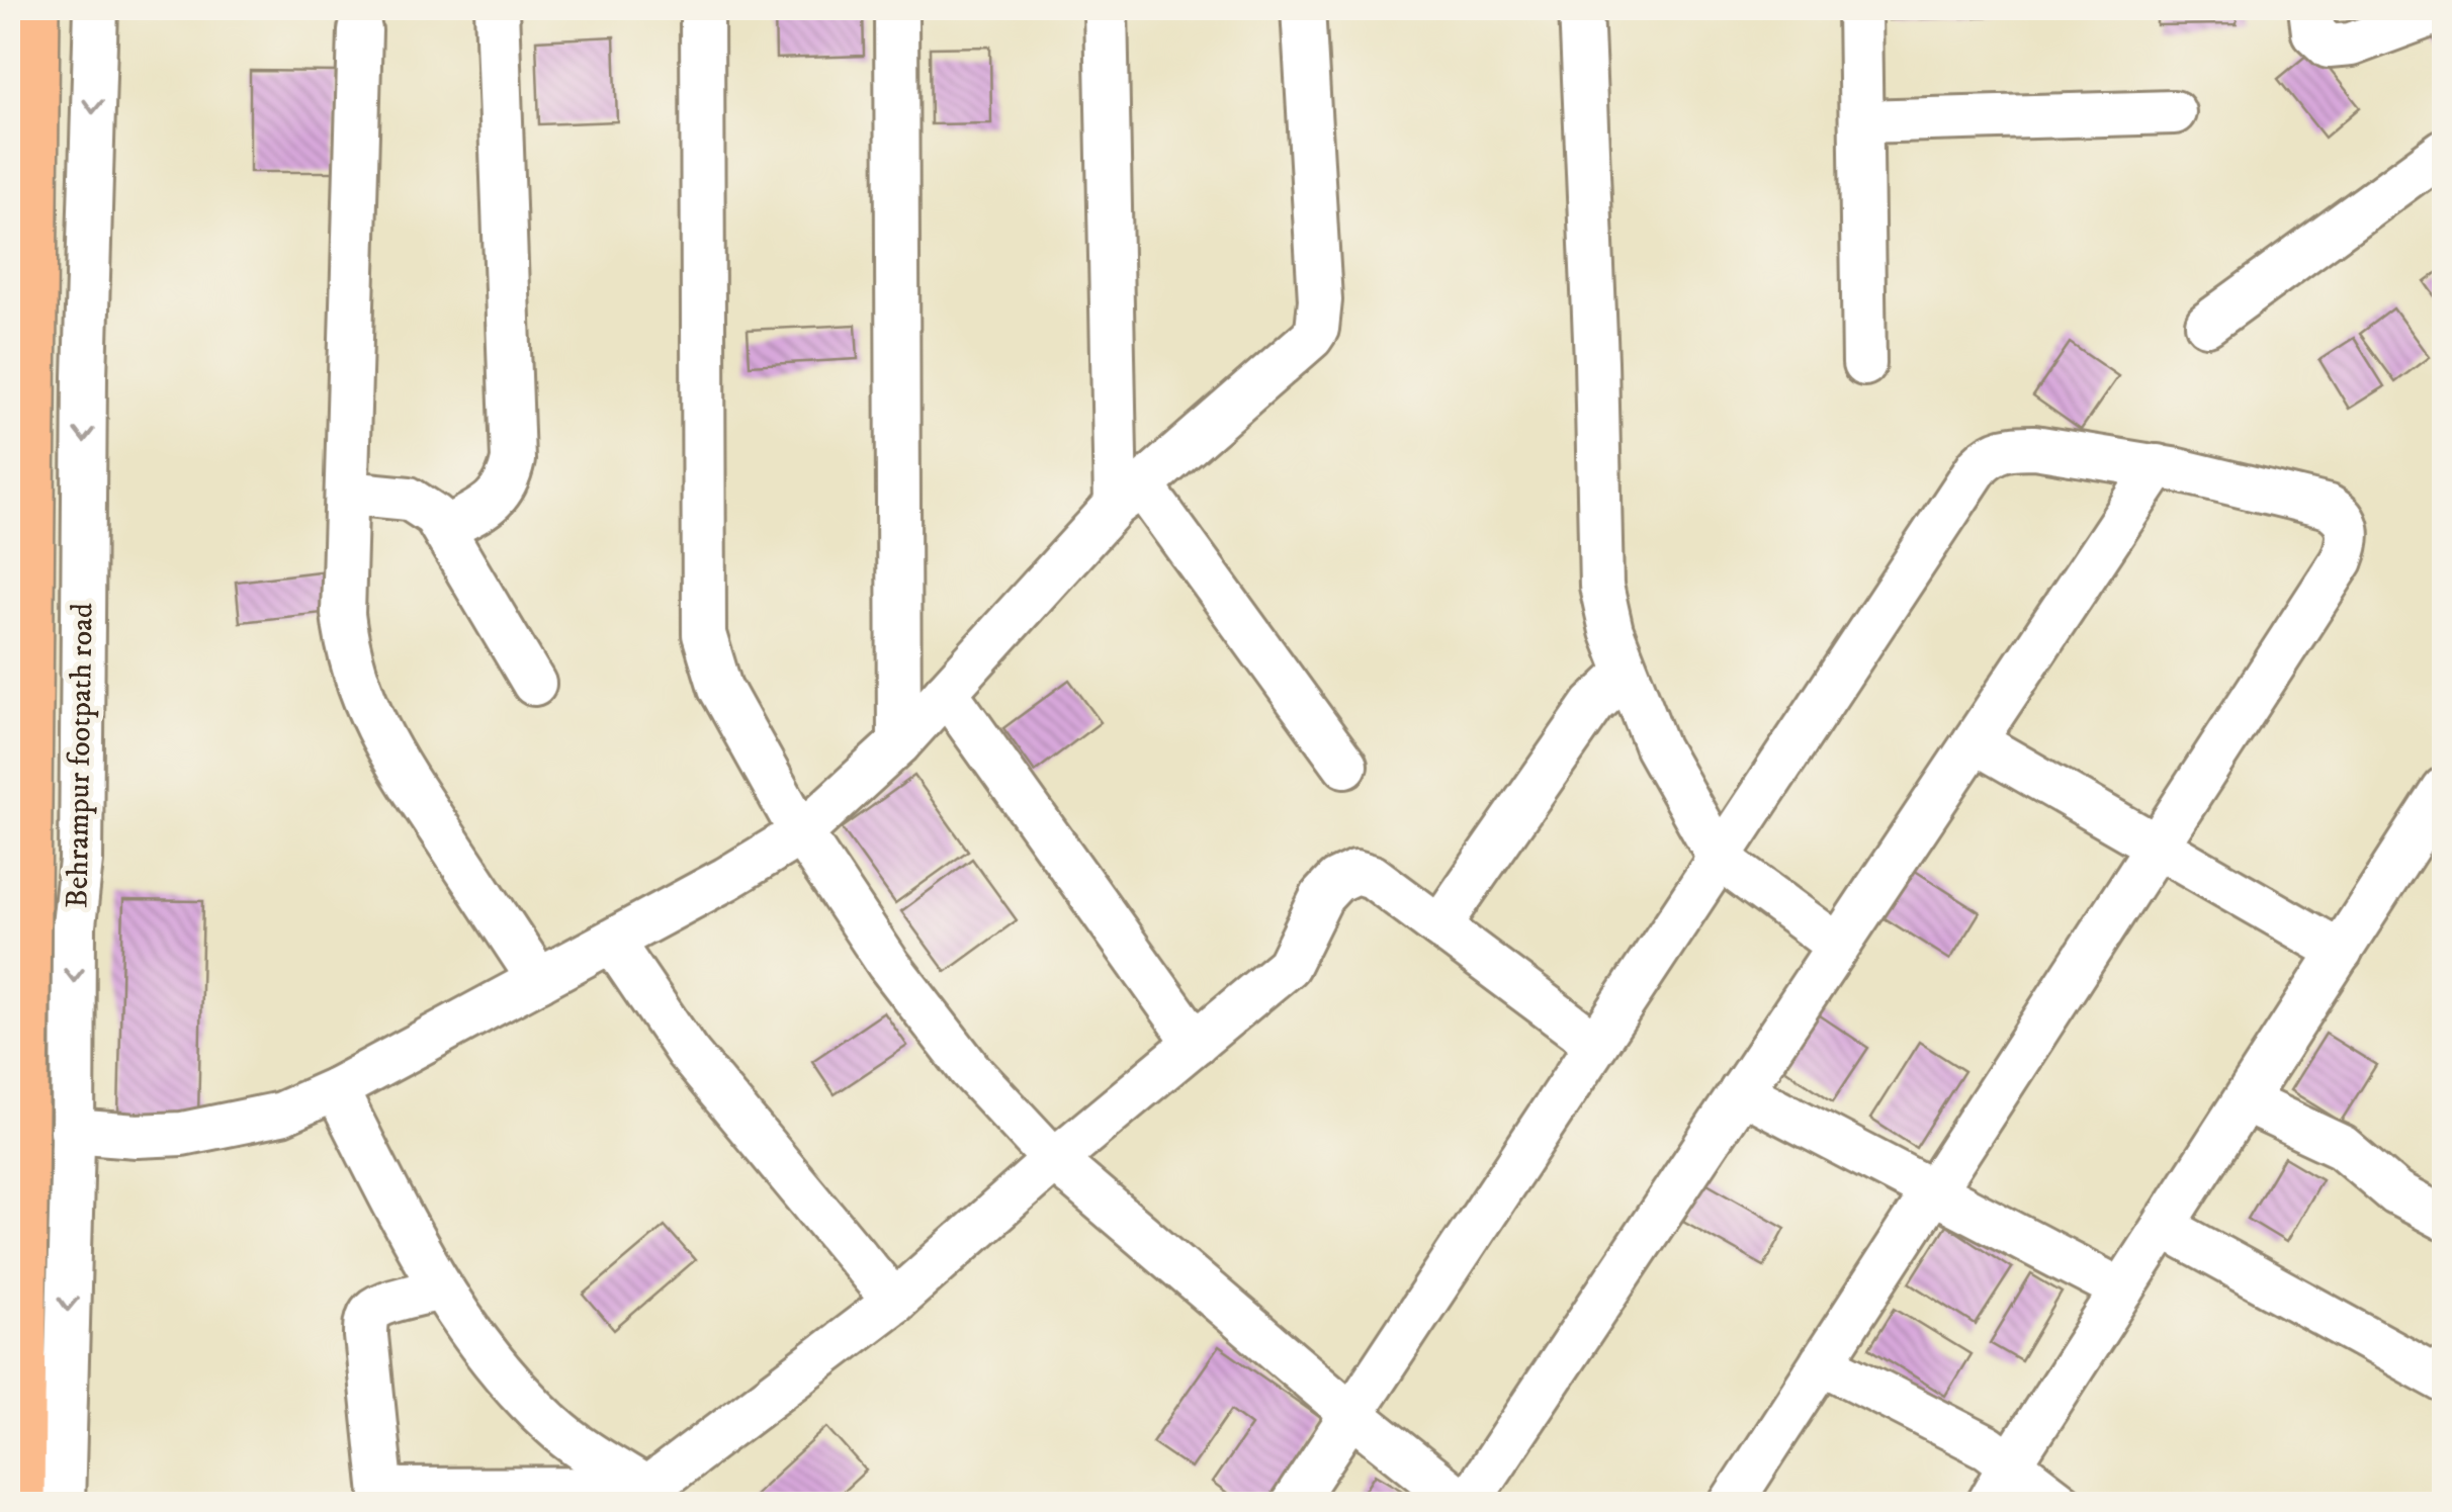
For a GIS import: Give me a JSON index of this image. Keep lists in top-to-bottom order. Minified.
{"streets":{"street":["Behrampur footpath road"]}}
